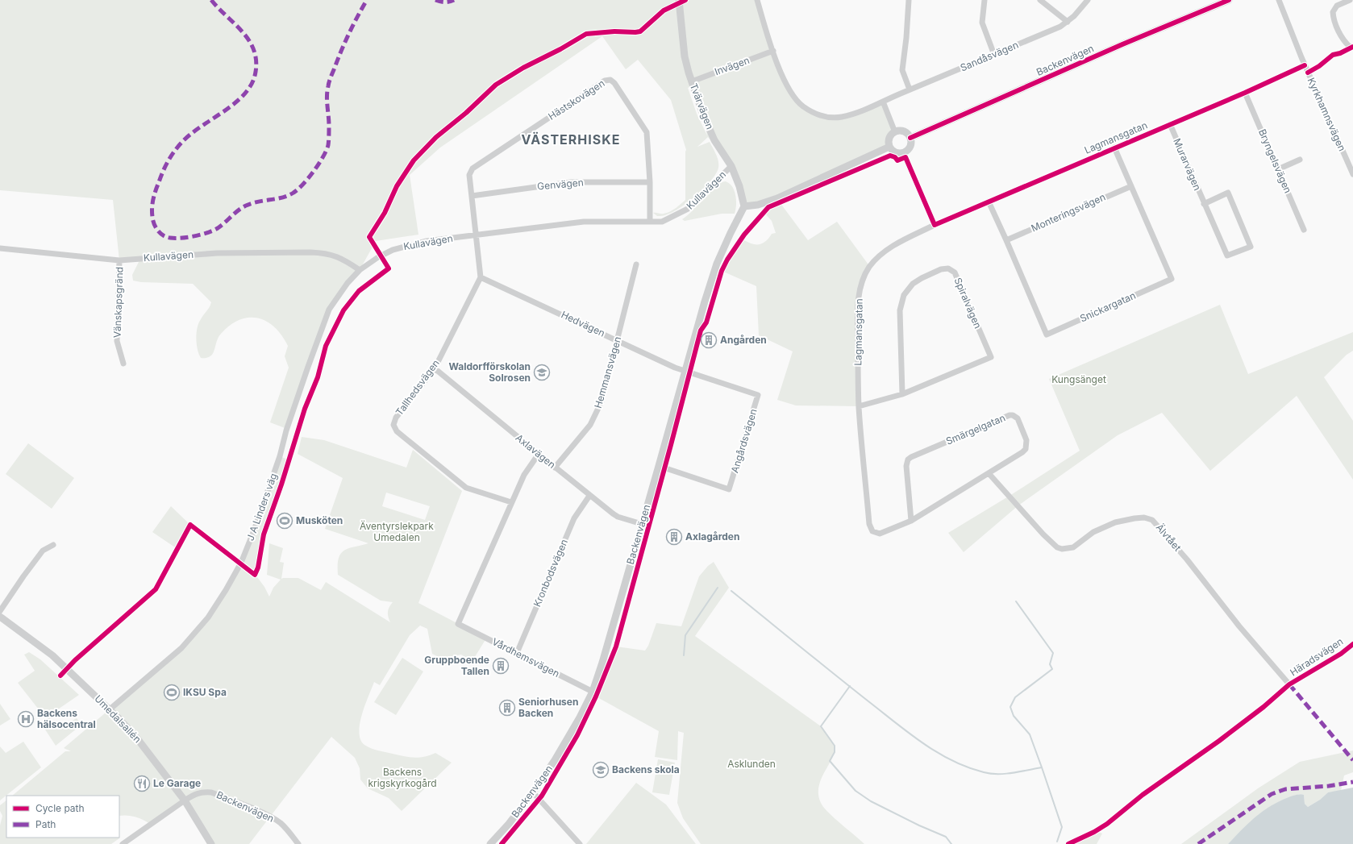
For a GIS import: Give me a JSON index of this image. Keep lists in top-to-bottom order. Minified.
{"streets":{"street":["Sandåsvägen","Backenvägen","Invägen","Hästskovägen","Tvärvägen","Kyrkhamnsvägen","Lagmansgatan","Bryngelsvägen","Murarvägen","Genvägen","Kullavägen","Monteringsvägen","Vänskapsgränd","Spiralvägen","Snickargatan","Hedvägen","Hemmansvägen","Tallhedsvägen","Smärgelgatan","Angårdsvägen","Axlavägen","J A Linders väg","Älvtået","Kronbodsvägen","Häradsvägen","Vårdhemsvägen","Umedalsallén"]},"crossings":[["Sandåsvägen","Invägen"],["Backenvägen","Tvärvägen"],["Backenvägen","Hedvägen"],["Backenvägen","Angårdsvägen"],["Backenvägen","Axlavägen"],["Backenvägen","Vårdhemsvägen"],["Backenvägen","Umedalsallén"],["Invägen","Tvärvägen"],["Hästskovägen","Genvägen"],["Hästskovägen","Kullavägen"],["Tvärvägen","Kullavägen"],["Kyrkhamnsvägen","Lagmansgatan"],["Lagmansgatan","Bryngelsvägen"],["Lagmansgatan","Murarvägen"],["Lagmansgatan","Spiralvägen"],["Lagmansgatan","Snickargatan"],["Lagmansgatan","Smärgelgatan"],["Kullavägen","Vänskapsgränd"],["Kullavägen","J A Linders väg"],["Monteringsvägen","Snickargatan"],["Hedvägen","Hemmansvägen"],["Hedvägen","Tallhedsvägen"],["Hedvägen","Angårdsvägen"],["Hemmansvägen","Axlavägen"],["Tallhedsvägen","Axlavägen"],["Tallhedsvägen","Vårdhemsvägen"],["Smärgelgatan","Älvtået"],["Axlavägen","Kronbodsvägen"],["J A Linders väg","Umedalsallén"],["Älvtået","Häradsvägen"],["Kronbodsvägen","Vårdhemsvägen"]],"districts":["VÄSTERHISKE"],"parks":["Kungsänget","Äventyrslekpark Umedalen","Asklunden","Backens krigskyrkogård"],"places":{"building":["Angården","Axlagården","Gruppboende Tallen","Seniorhusen Backen"],"school or university":["Waldorfförskolan Solrosen","Backens skola"],"sports":["Musköten","IKSU Spa"],"hospital":["Backens hälsocentral"],"restaurant":["Le Garage"]},"legend":["Cycle path","Path"]}
